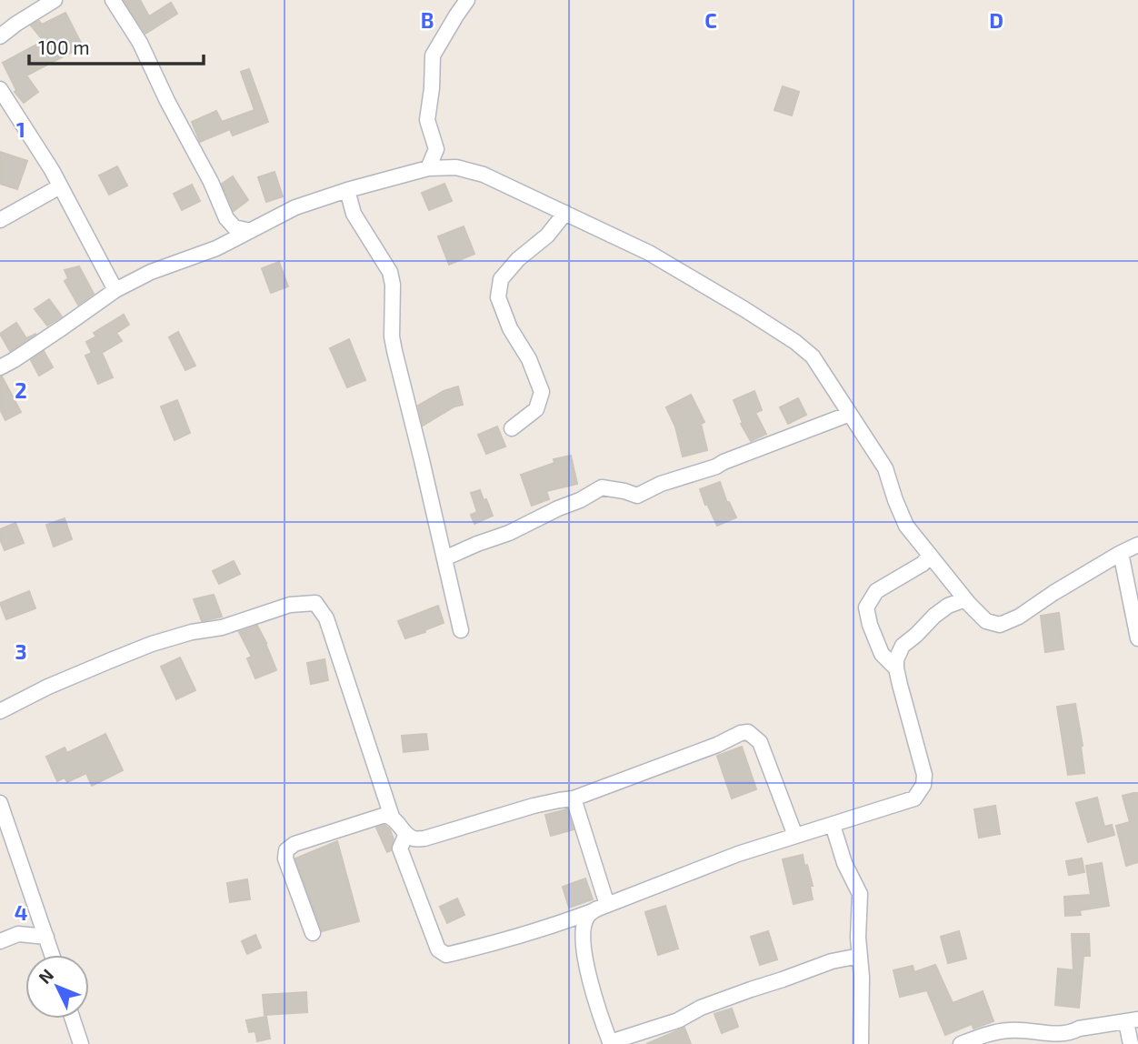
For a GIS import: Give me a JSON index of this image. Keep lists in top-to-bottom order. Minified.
{"scale_bar":"100 m","north":"top left","grid":{"columns":["B","C","D"],"rows":["1","2","3","4"]}}
